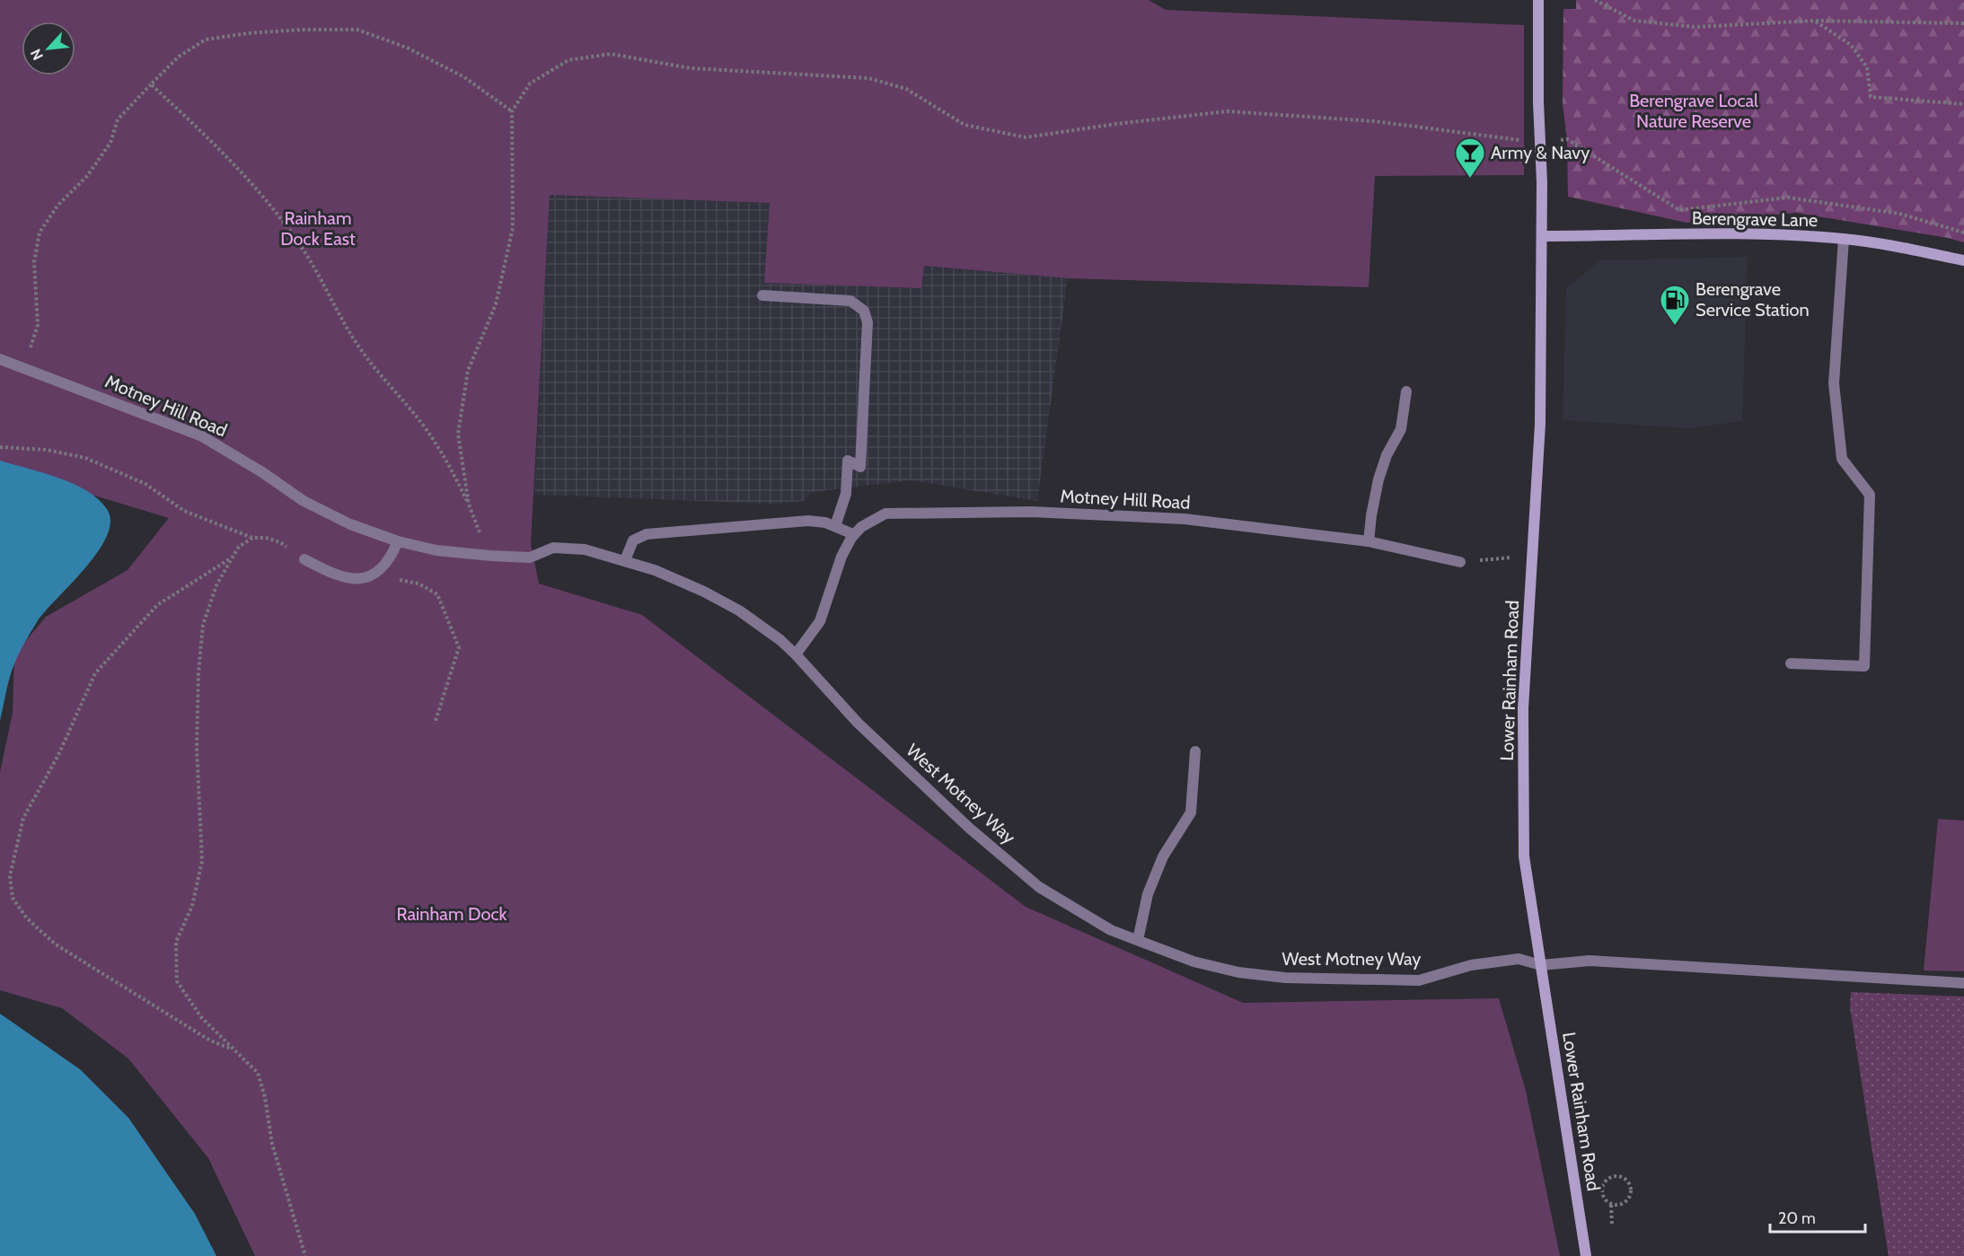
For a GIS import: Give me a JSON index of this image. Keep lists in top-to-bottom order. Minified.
{"streets":{"main road":["Berengrave Lane","Lower Rainham Road"],"street":["Motney Hill Road","West Motney Way"]},"crossings":[["Berengrave Lane","Lower Rainham Road"],["Motney Hill Road","West Motney Way"],["Lower Rainham Road","West Motney Way"]],"parks":["Berengrave Local Nature Reserve","Rainham Dock East","Rainham Dock"],"places":{"bar":["Army & Navy"],"fuel station":["Berengrave Service Station"]},"scale_bar":"20 m","north":"bottom left"}
